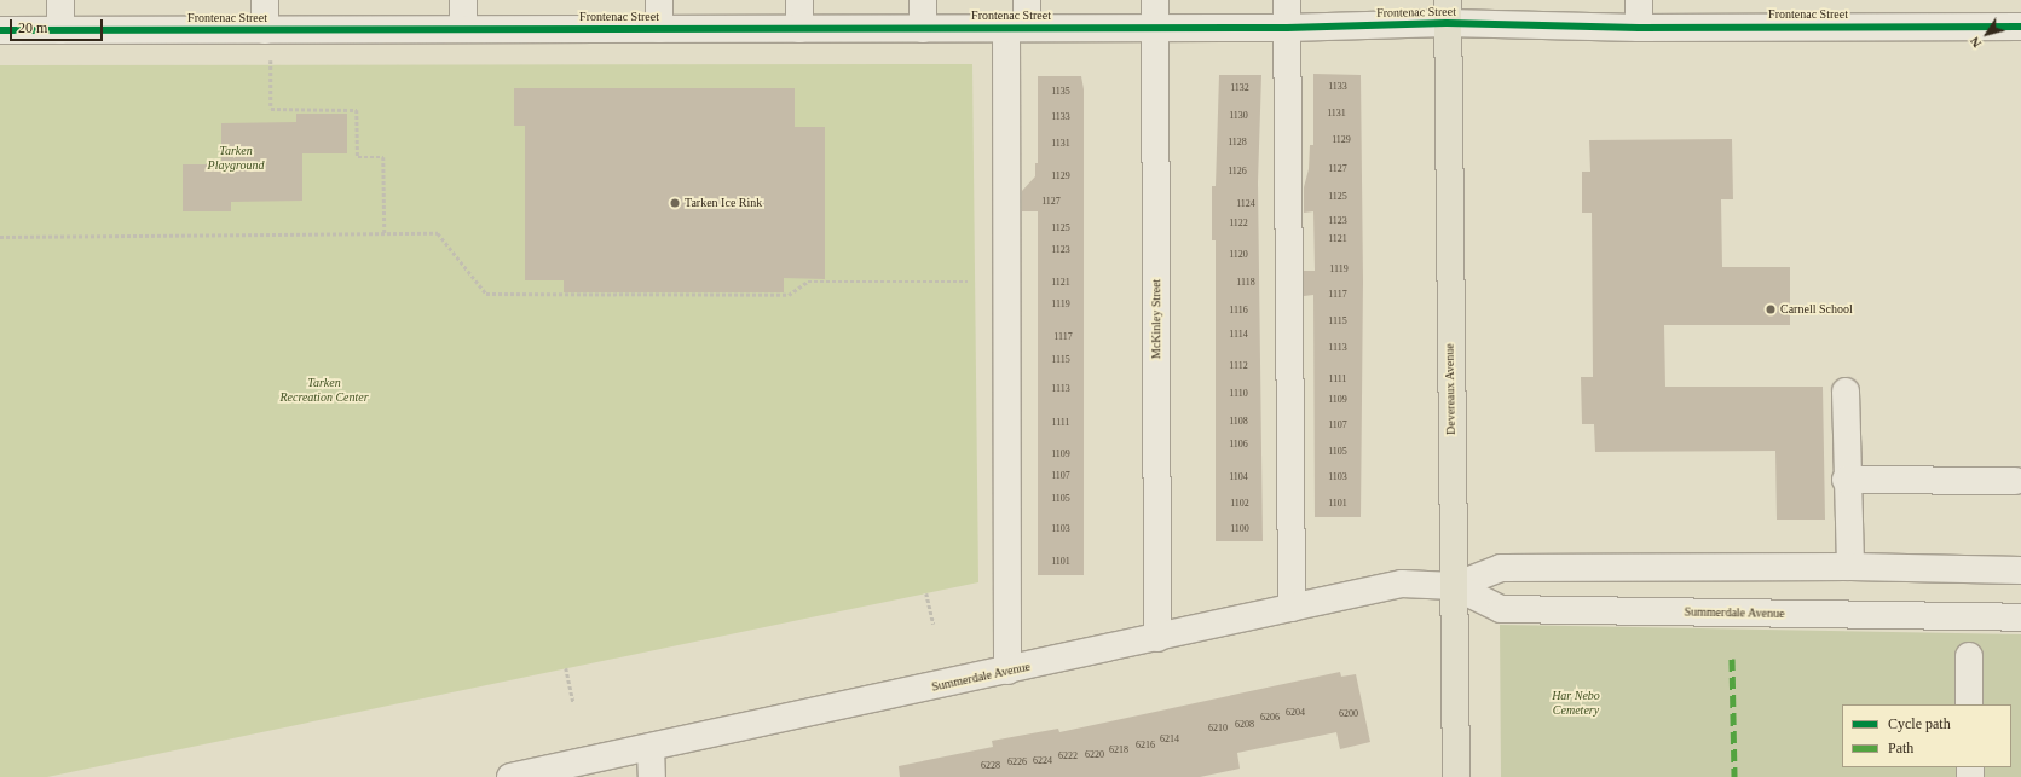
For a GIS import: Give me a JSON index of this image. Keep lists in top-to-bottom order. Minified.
{"streets":{"main road":["Devereaux Avenue"],"street":["Frontenac Street","McKinley Street","Summerdale Avenue"]},"crossings":[["Frontenac Street","McKinley Street"],["Frontenac Street","Devereaux Avenue"],["McKinley Street","Summerdale Avenue"],["Devereaux Avenue","Summerdale Avenue"]],"parks":["Tarken Playground","Tarken Recreation Center","Har Nebo Cemetery"],"places":["Tarken Ice Rink","Carnell School"],"house_numbers":["1133","1132","1135","1131","1130","1133","1129","1128","1131","1127","1126","1129","1125","1127","1124","1123","1122","1125","1121","1123","1120","1119","1121","1118","1117","1119","1116","1115","1114","1117","1113","1115","1112","1111","1113","1110","1109","1108","1111","1107","1106","1105","1109","1107","1104","1103","1105","1102","1101","1103","1100","1101","6204","6200","6206","6208","6210","6214","6216","6218","6220","6222","6224","6226","6228"],"legend":["Cycle path","Path"],"scale_bar":"20 m","north":"bottom left"}
